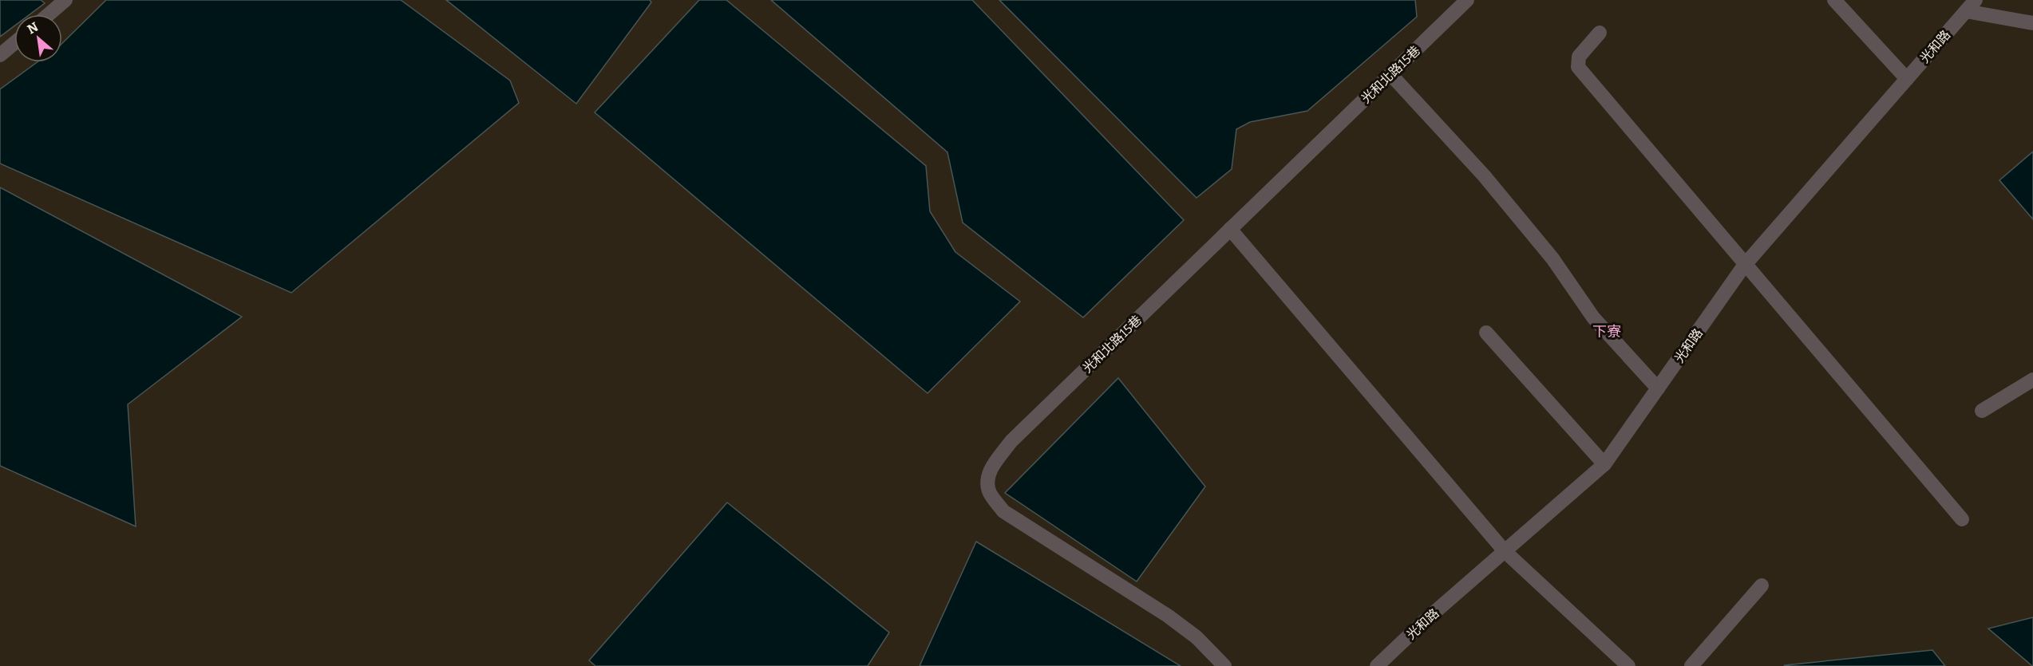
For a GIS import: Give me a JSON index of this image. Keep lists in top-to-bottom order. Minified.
{"streets":{"street":["光和路","光和北路15巷"]},"districts":["下寮"],"north":"top left"}
